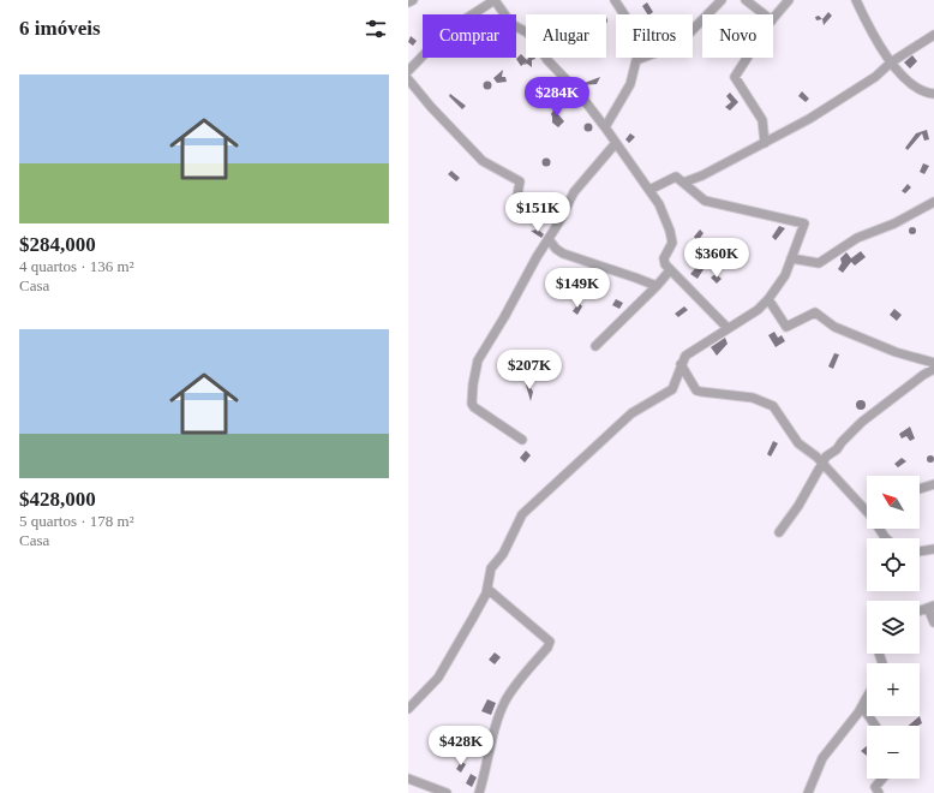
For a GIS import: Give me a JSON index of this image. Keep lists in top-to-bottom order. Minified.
{"north":"top left","page":{"heading":"6 imóveis","chip":["Comprar","Alugar","Filtros","Novo"],"list":[{"name":"$284,000","note":"4 quartos · 136 m² · Casa"},{"name":"$428,000","note":"5 quartos · 178 m² · Casa"}],"price":["$284K","$151K","$360K","$149K","$207K","$428K"],"map_buttons":["+","−"]}}
